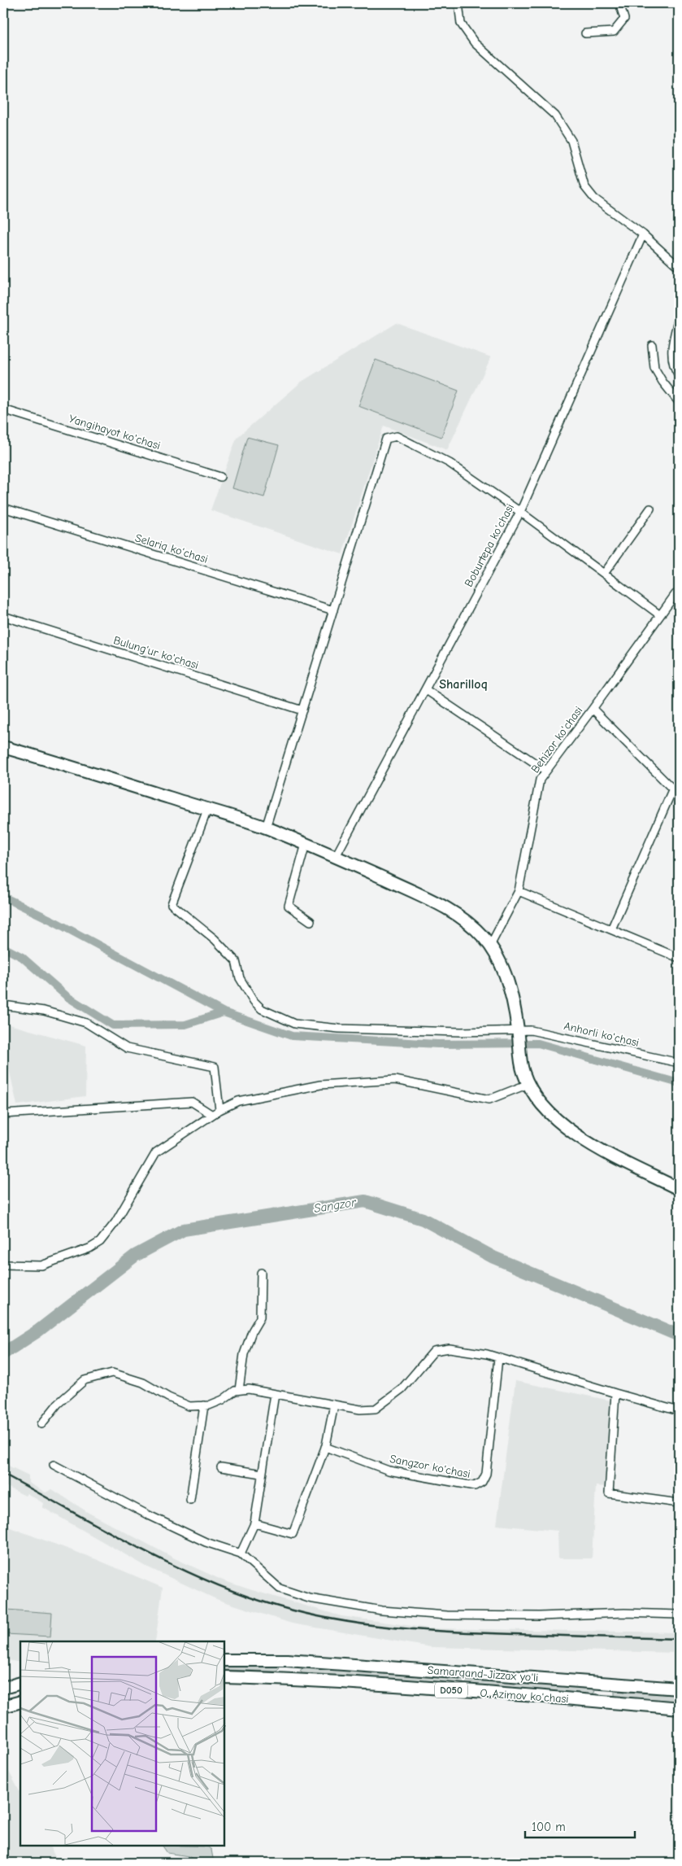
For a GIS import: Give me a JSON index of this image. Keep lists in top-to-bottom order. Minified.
{"streets":{"main road":["Samarqand-Jizzax yo'li","D050","O. Azimov ko'chasi"],"street":["Yangihayot ko'chasi","Boburtepa ko'chasi","Selariq ko'chasi","Bulung'ur ko'chasi","Behizor ko'chasi","Anhorli ko'chasi","Sangzor ko'chasi"]},"crossings":[["Samarqand-Jizzax yo'li","D050"]],"districts":["Sharilloq"],"water":["Sangzor"],"scale_bar":"100 m"}
